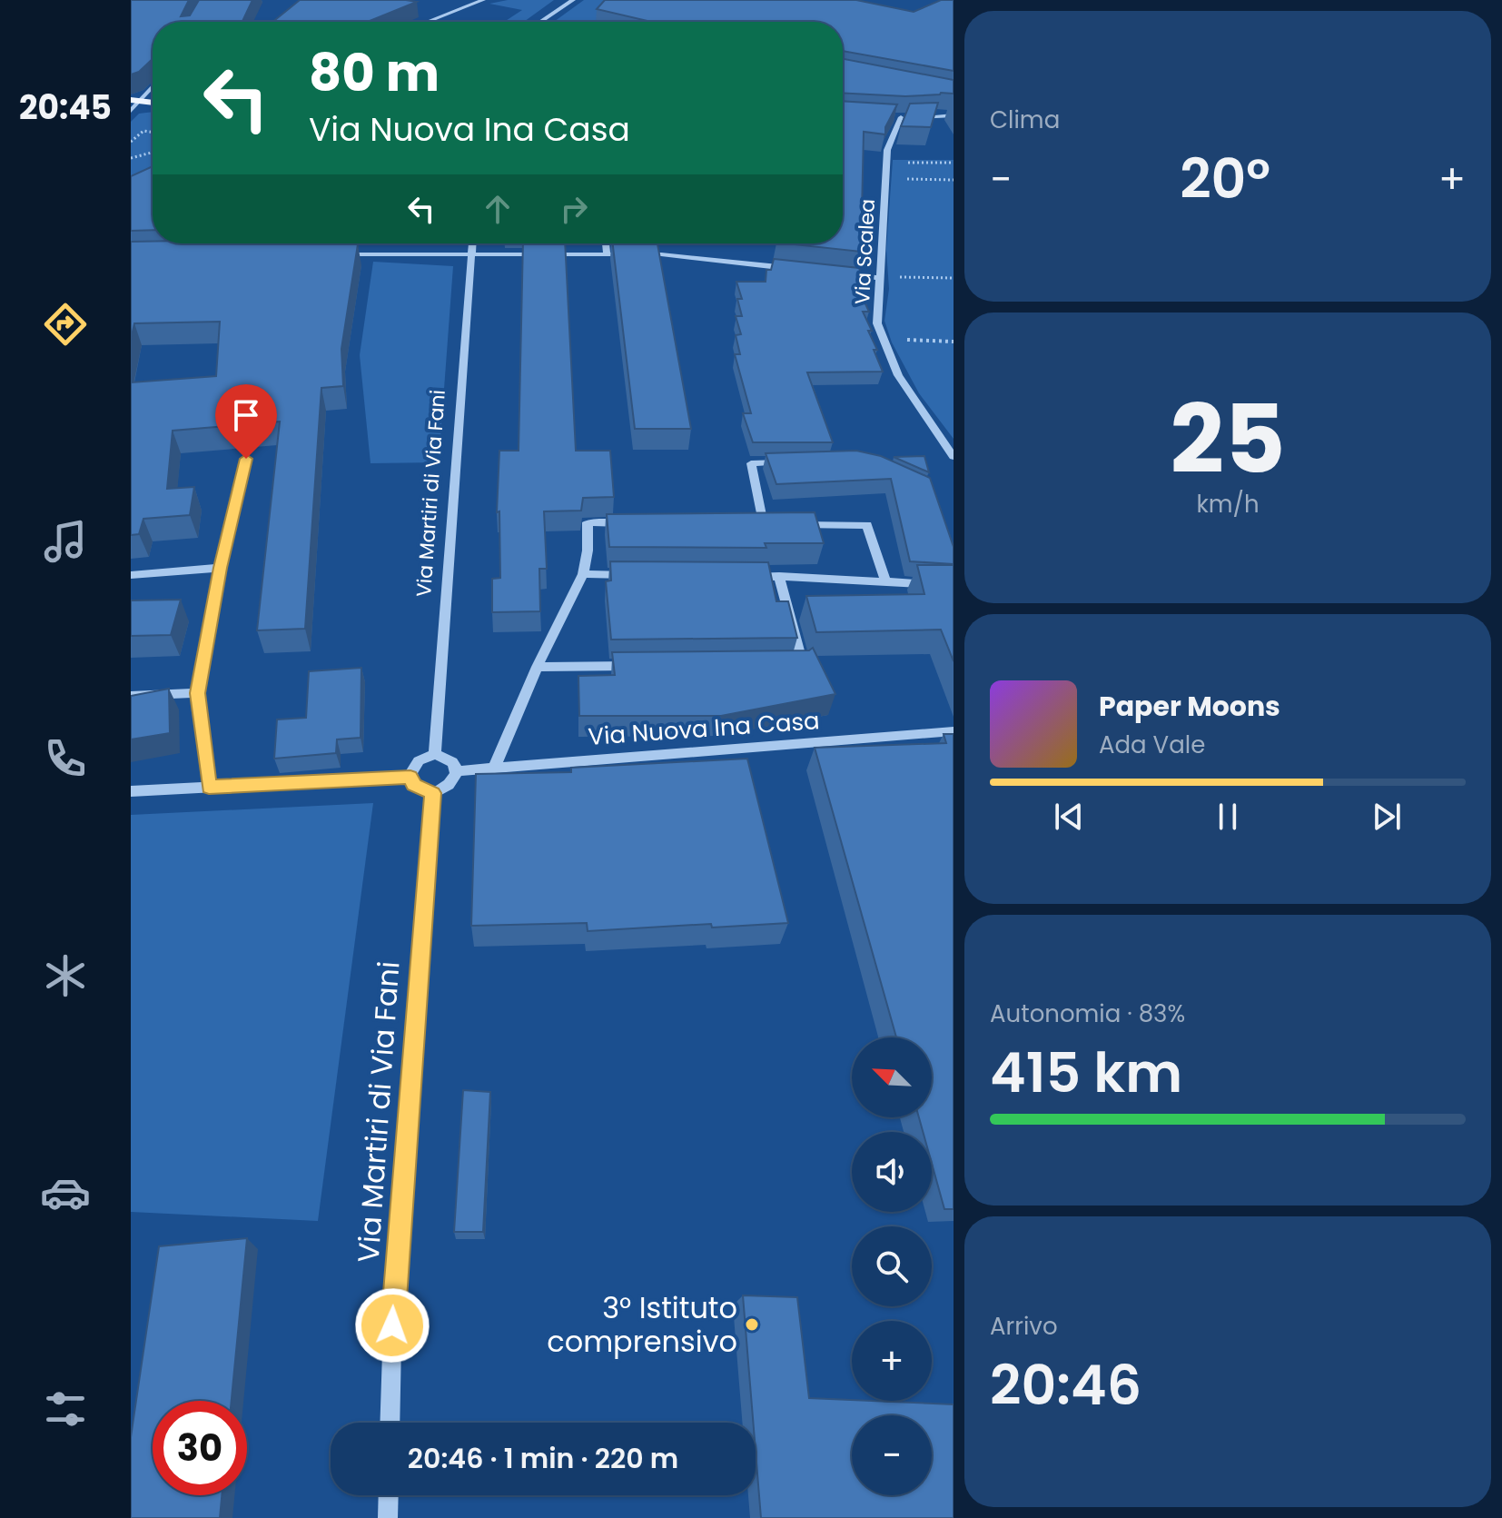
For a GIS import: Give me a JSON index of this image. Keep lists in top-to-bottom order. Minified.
{"streets":{"street":["Via Scalea","Via Martiri di Via Fani","Via Nuova Ina Casa"]},"crossings":[["Via Martiri di Via Fani","Via Nuova Ina Casa"]],"places":["3° Istituto comprensivo"],"north":"top left","page":{"tabs":"20:45","tile":["Clima",["25","km/h"],["Autonomia · 83%","415 km"],["Arrivo","20:46"]],"turn":["80 m","Via Nuova Ina Casa"],"heat":["−","20°","+"],"song":["Paper Moons","Ada Vale"],"map_buttons":["+","−"],"limit":"30","trip":"20:46 · 1 min · 220 m"}}
